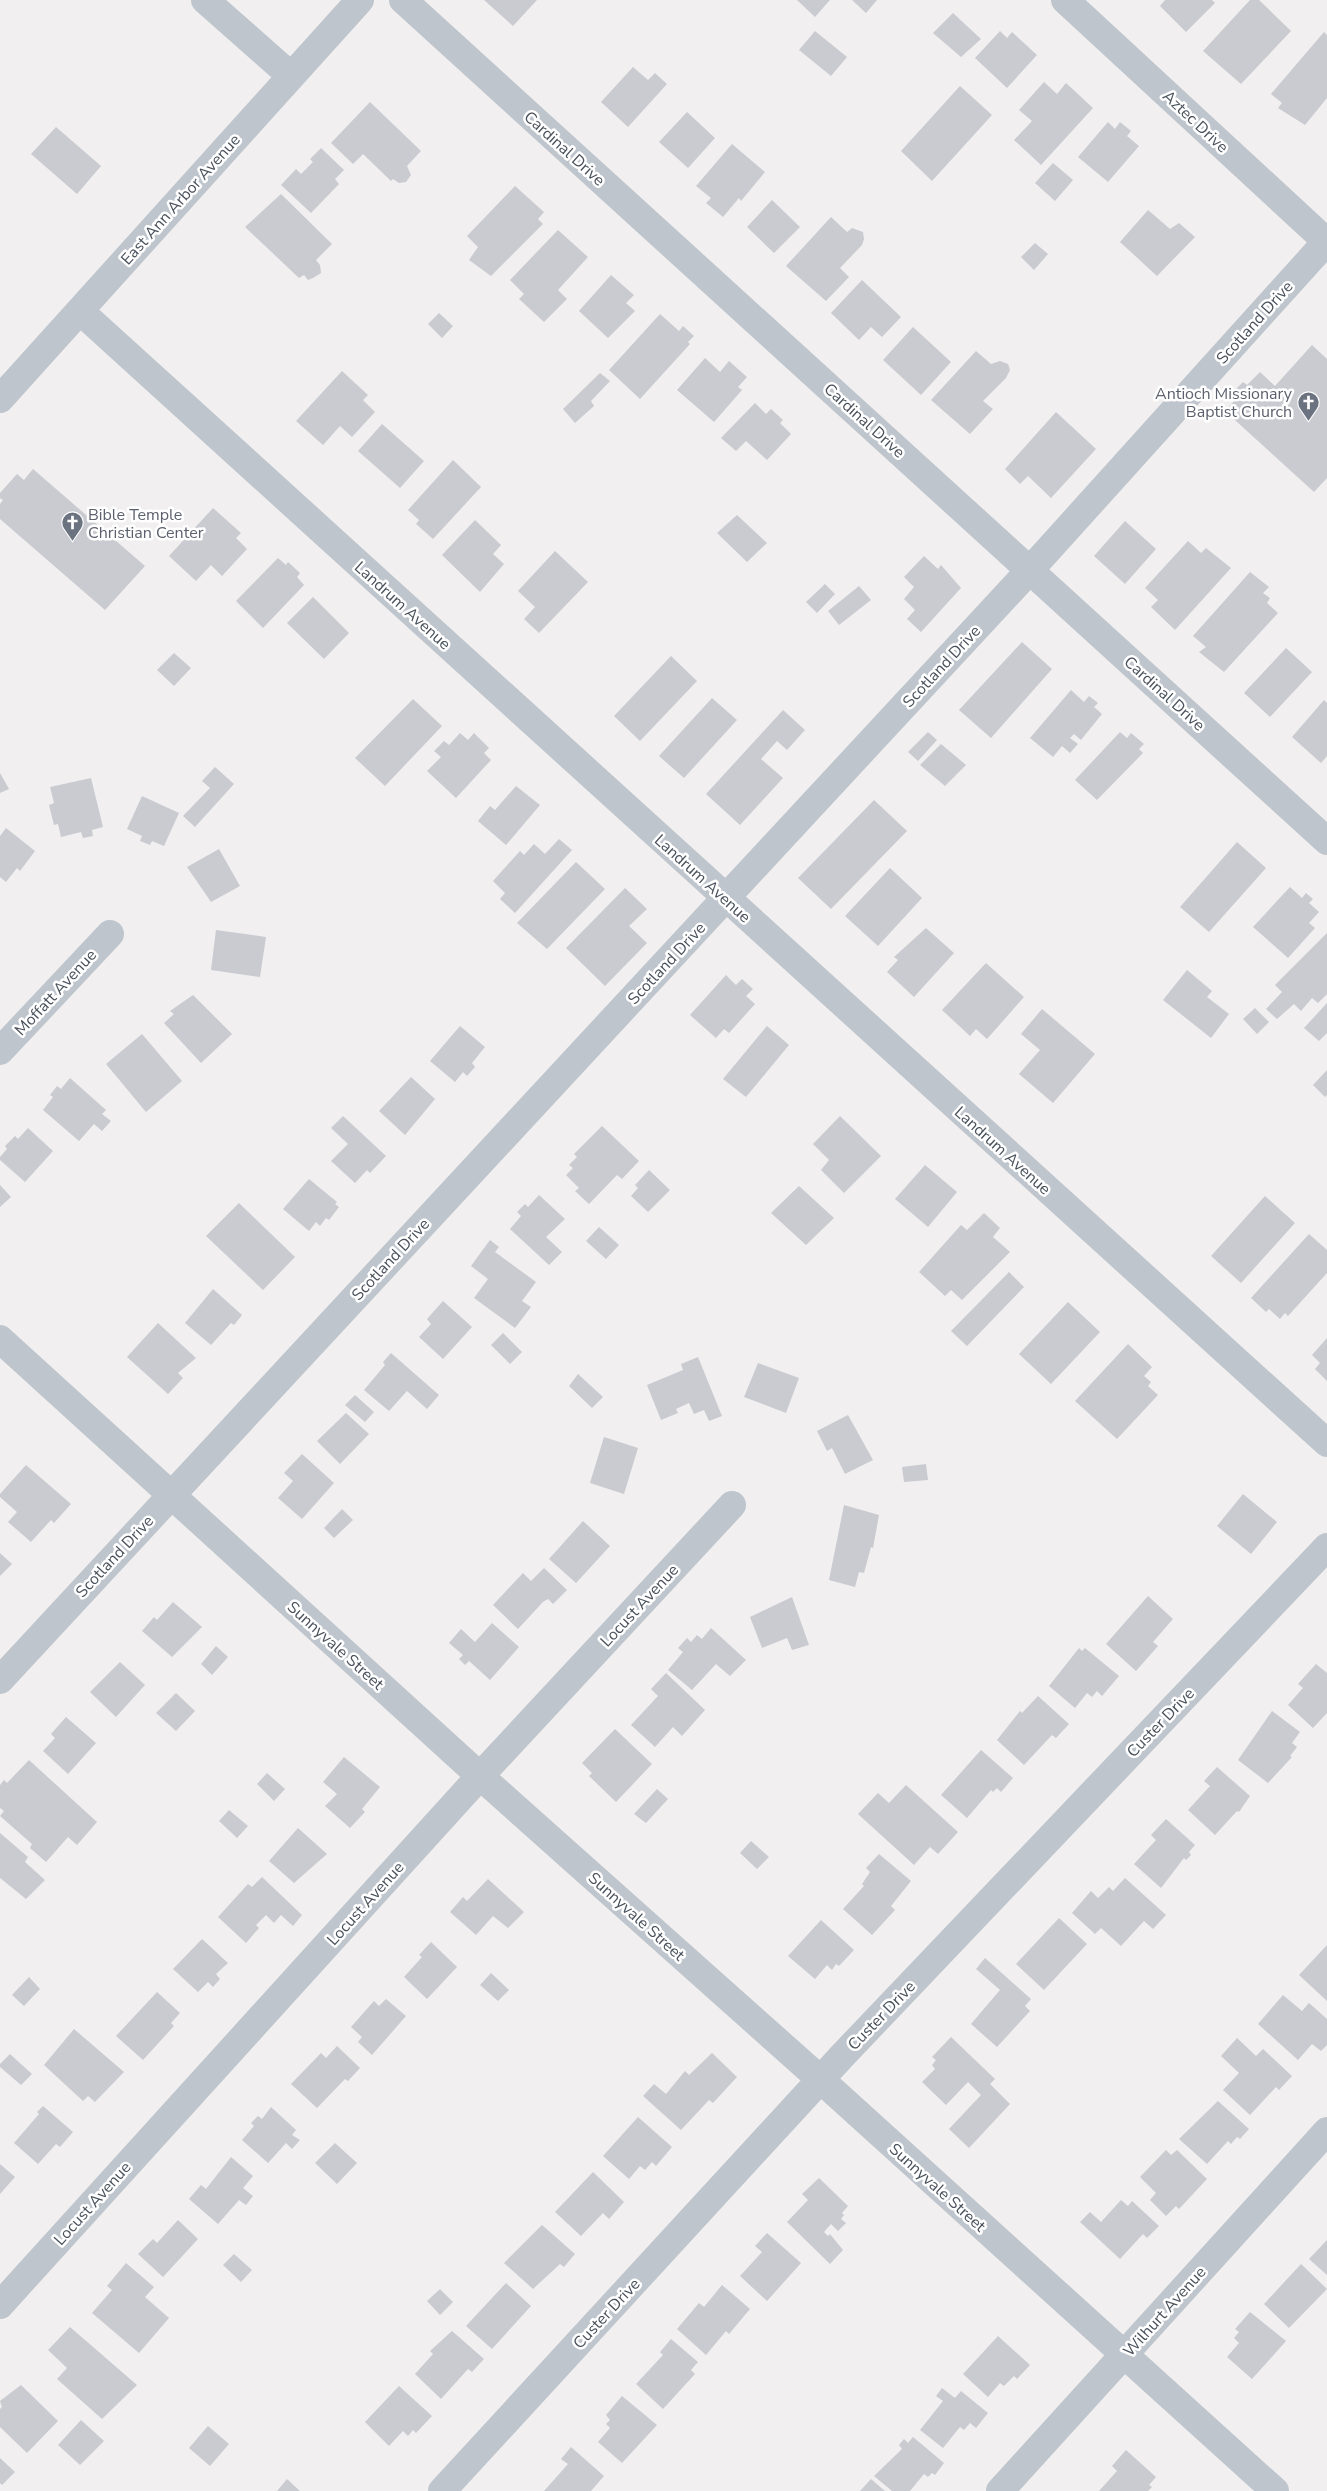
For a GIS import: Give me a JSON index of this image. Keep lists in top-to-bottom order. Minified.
{"streets":{"street":["Aztec Drive","Cardinal Drive","East Ann Arbor Avenue","Scotland Drive","Landrum Avenue","Moffatt Avenue","Locust Avenue","Sunnyvale Street","Custer Drive","Wilhurt Avenue"]},"crossings":[["Aztec Drive","Scotland Drive"],["Cardinal Drive","Scotland Drive"],["East Ann Arbor Avenue","Landrum Avenue"],["Scotland Drive","Landrum Avenue"],["Scotland Drive","Sunnyvale Street"],["Locust Avenue","Sunnyvale Street"],["Sunnyvale Street","Custer Drive"],["Sunnyvale Street","Wilhurt Avenue"]],"places":{"church":["Antioch Missionary Baptist Church","Bible Temple Christian Center"]}}
